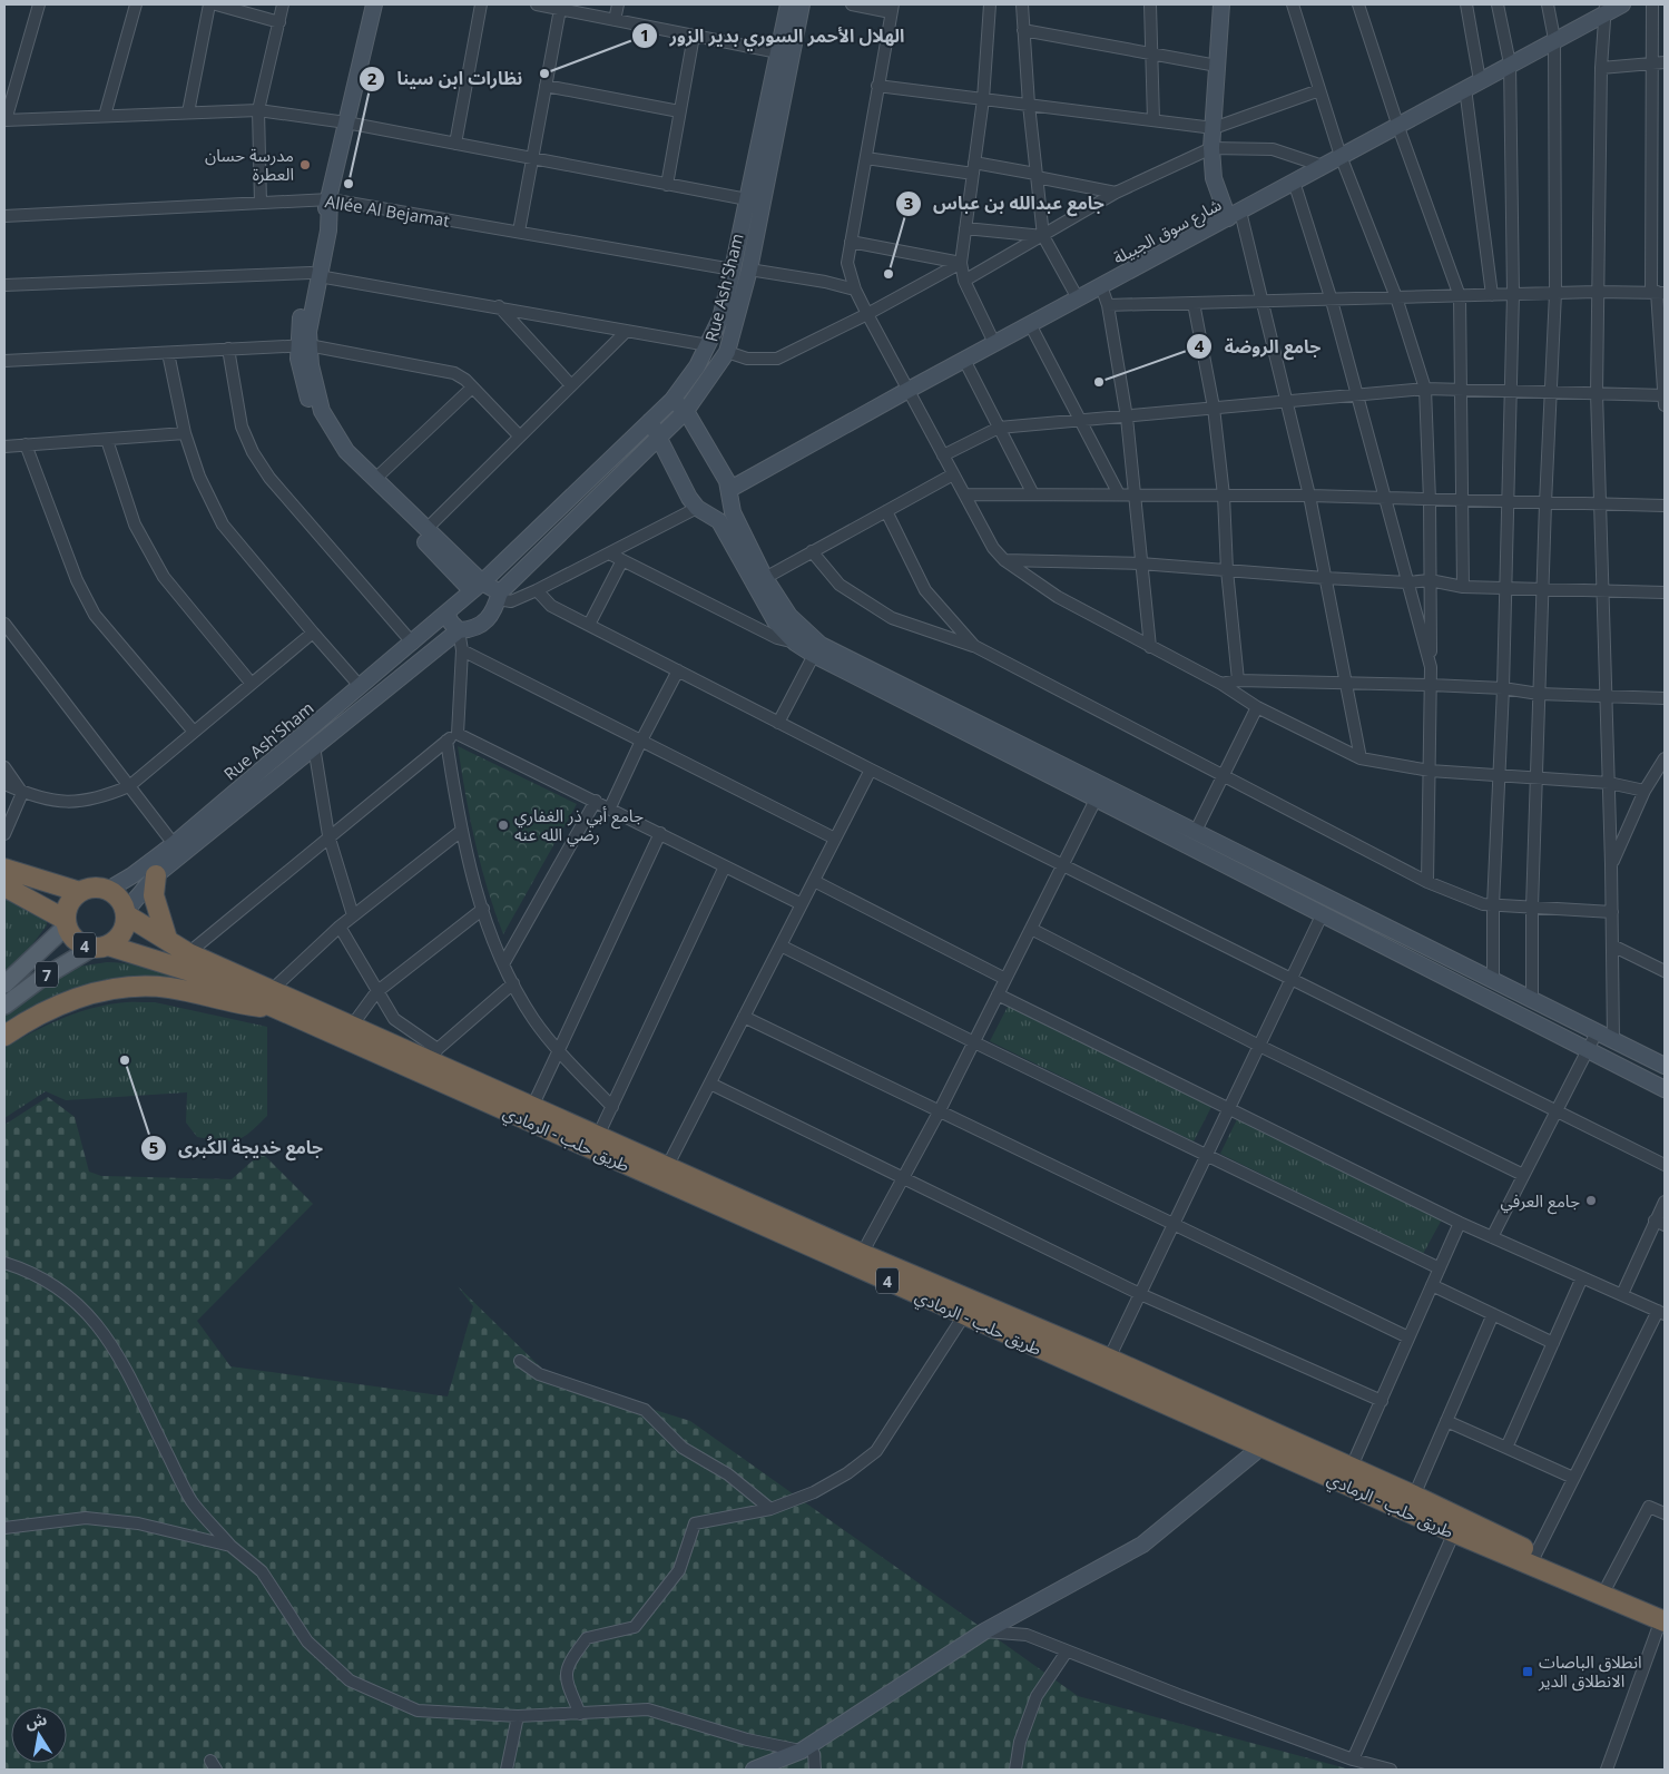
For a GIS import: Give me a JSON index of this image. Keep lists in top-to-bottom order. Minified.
{"streets":{"highway":["4","طريق حلب - الرمادي"],"main road":["7"],"street":["Allée Al Bejamat","شارع سوق الجبيلة","Rue Ash'Sham"]},"crossings":[["Allée Al Bejamat","Rue Ash'Sham"],["Rue Ash'Sham","4"],["Rue Ash'Sham","7"],["Rue Ash'Sham","طريق حلب - الرمادي"],["4","7"],["4","طريق حلب - الرمادي"],["7","طريق حلب - الرمادي"]],"places":{"other":["الهلال الأحمر السوري بدير الزور","مدرسة حسان العطرة","نظارات ابن سينا","جامع عبدالله بن عباس","جامع الروضة","جامع أبي ذر الغفاري رضي الله عنه","جامع خديجة الكُبرى","جامع العرفي"],"transit":["انطلاق الباصات الانطلاق الدير"]},"north":"top"}
